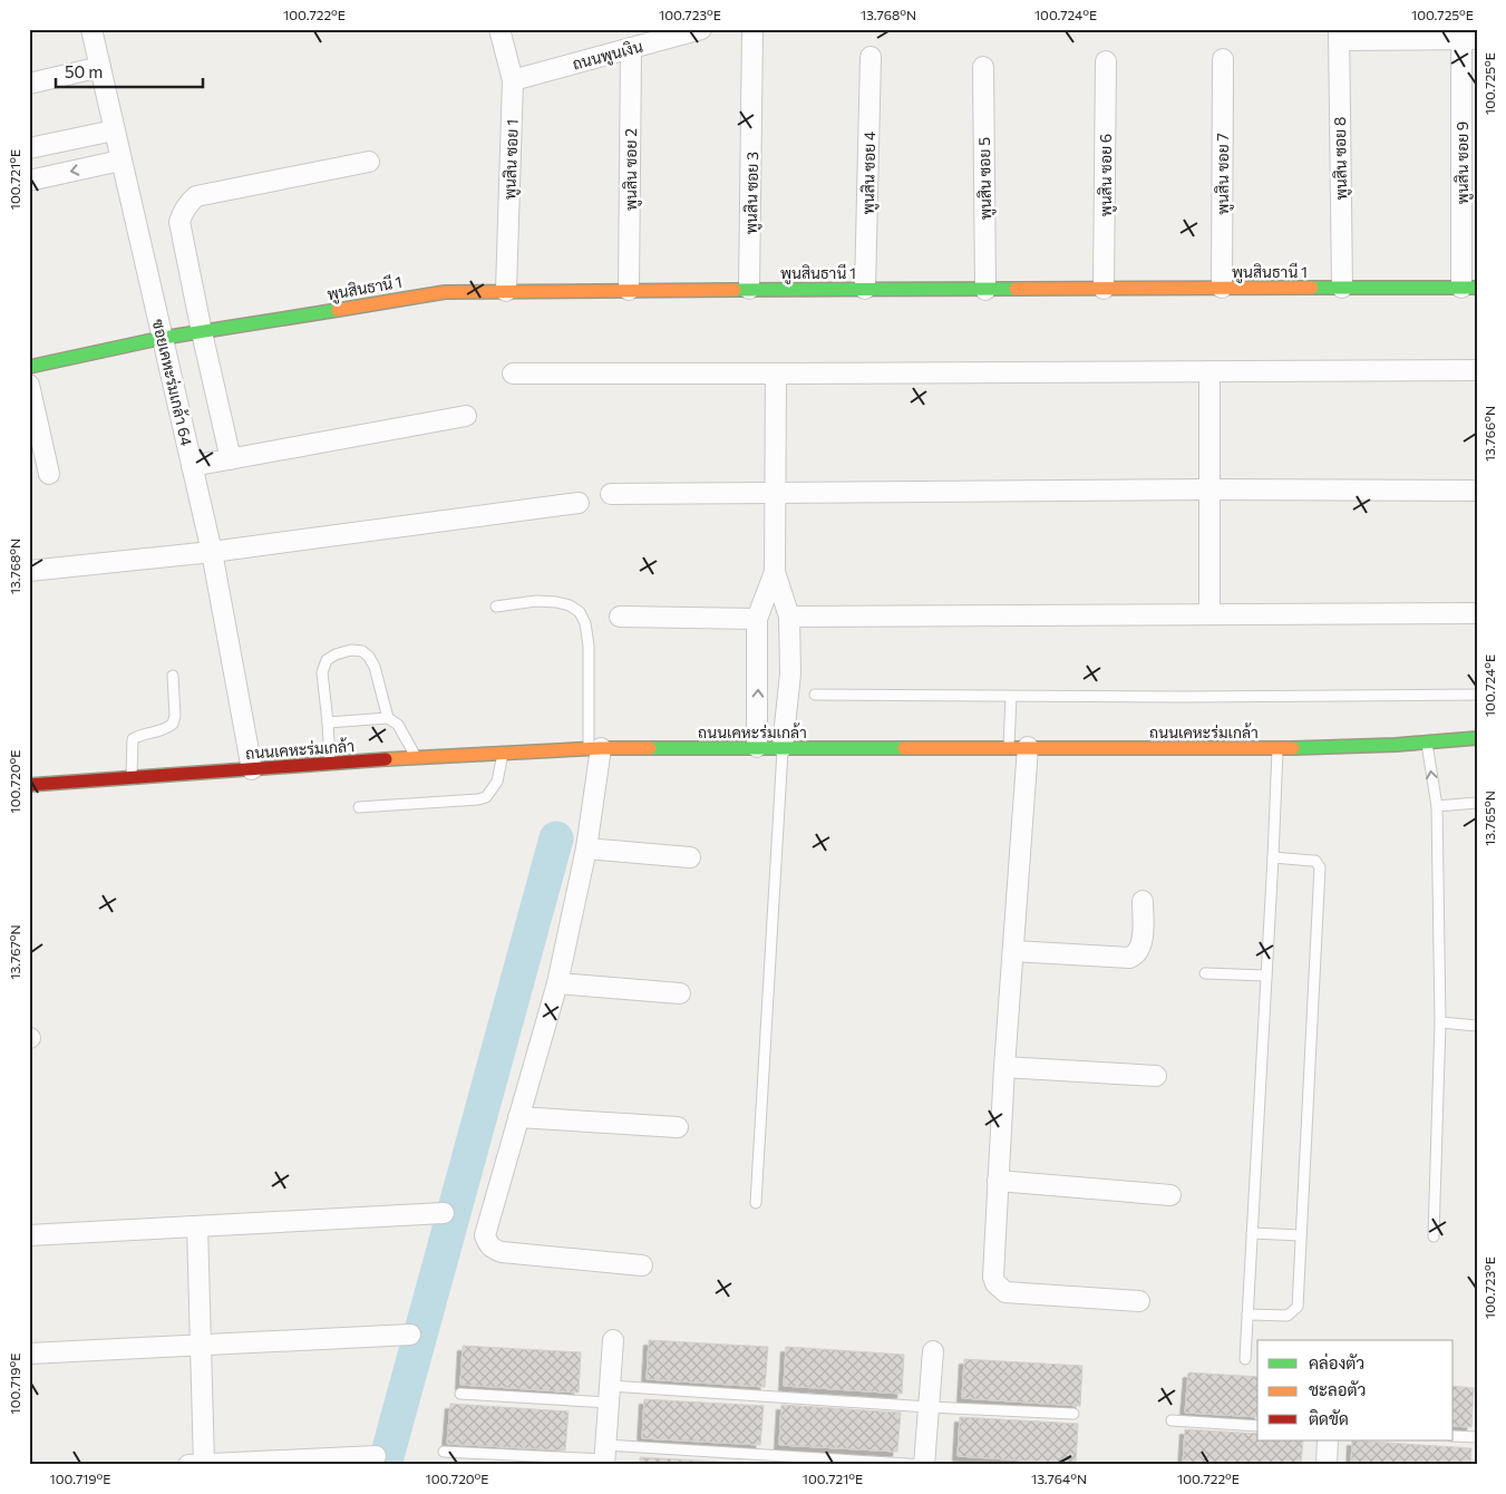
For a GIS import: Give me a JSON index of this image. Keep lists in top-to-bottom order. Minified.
{"streets":{"street":["ถนนพูนเงิน","พูนสิน ซอย 8","พูนสิน ซอย 1","พูนสิน ซอย 9","พูนสิน ซอย 2","พูนสิน ซอย 4","พูนสิน ซอย 7","พูนสิน ซอย 6","พูนสิน ซอย 5","พูนสิน ซอย 3","พูนสินธานี 1","ซอยเคหะร่มเกล้า 64","ถนนเคหะร่มเกล้า"]},"crossings":[["ถนนพูนเงิน","พูนสิน ซอย 1"],["ถนนพูนเงิน","พูนสิน ซอย 2"],["พูนสิน ซอย 8","พูนสินธานี 1"],["พูนสิน ซอย 1","พูนสินธานี 1"],["พูนสิน ซอย 9","พูนสินธานี 1"],["พูนสิน ซอย 2","พูนสินธานี 1"],["พูนสิน ซอย 4","พูนสินธานี 1"],["พูนสิน ซอย 7","พูนสินธานี 1"],["พูนสิน ซอย 6","พูนสินธานี 1"],["พูนสิน ซอย 5","พูนสินธานี 1"],["พูนสิน ซอย 3","พูนสินธานี 1"],["พูนสินธานี 1","ซอยเคหะร่มเกล้า 64"],["ซอยเคหะร่มเกล้า 64","ถนนเคหะร่มเกล้า"]],"legend":["คล่องตัว","ชะลอตัว","ติดขัด"],"scale_bar":"50 m","coordinates":["100.722°E","100.723°E","13.768°N","100.724°E","100.725°E","100.721°E","13.766°N","100.720°E","13.765°N","13.767°N","100.719°E","13.764°N"]}
